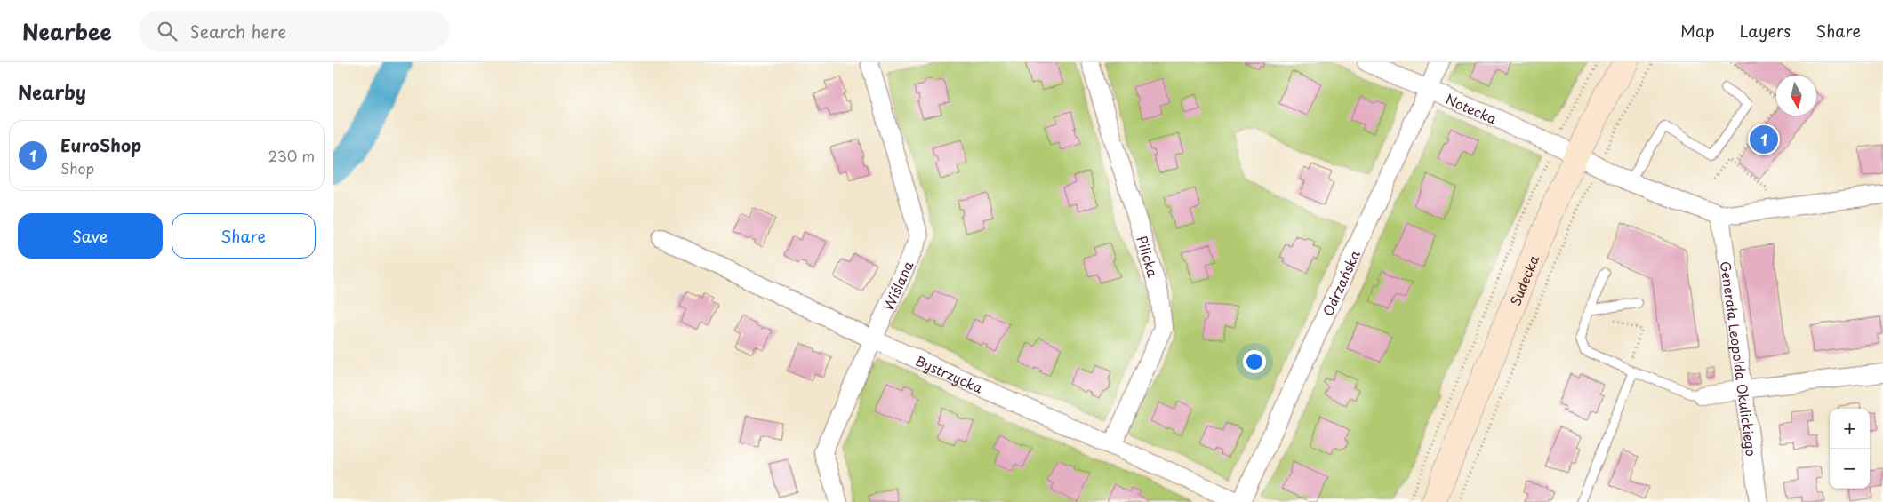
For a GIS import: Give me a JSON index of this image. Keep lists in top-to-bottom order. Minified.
{"streets":{"street":["Notecka","Pilicka","Sudecka","Odrzańska","Wiślana","Generała Leopolda Okulickiego","Bystrzycka"]},"crossings":[["Notecka","Sudecka"],["Notecka","Odrzańska"],["Notecka","Generała Leopolda Okulickiego"],["Pilicka","Bystrzycka"],["Odrzańska","Bystrzycka"],["Wiślana","Bystrzycka"]],"north":"bottom","page":{"header":"Nearbee","search":"Search here","nav":["Map","Layers","Share"],"heading":"Nearby","list":[{"mark":"1","name":"EuroShop","note":"Shop","value":"230 m"}],"pins":"1","buttons":["Save","Share"],"map_buttons":["+","−"]}}
